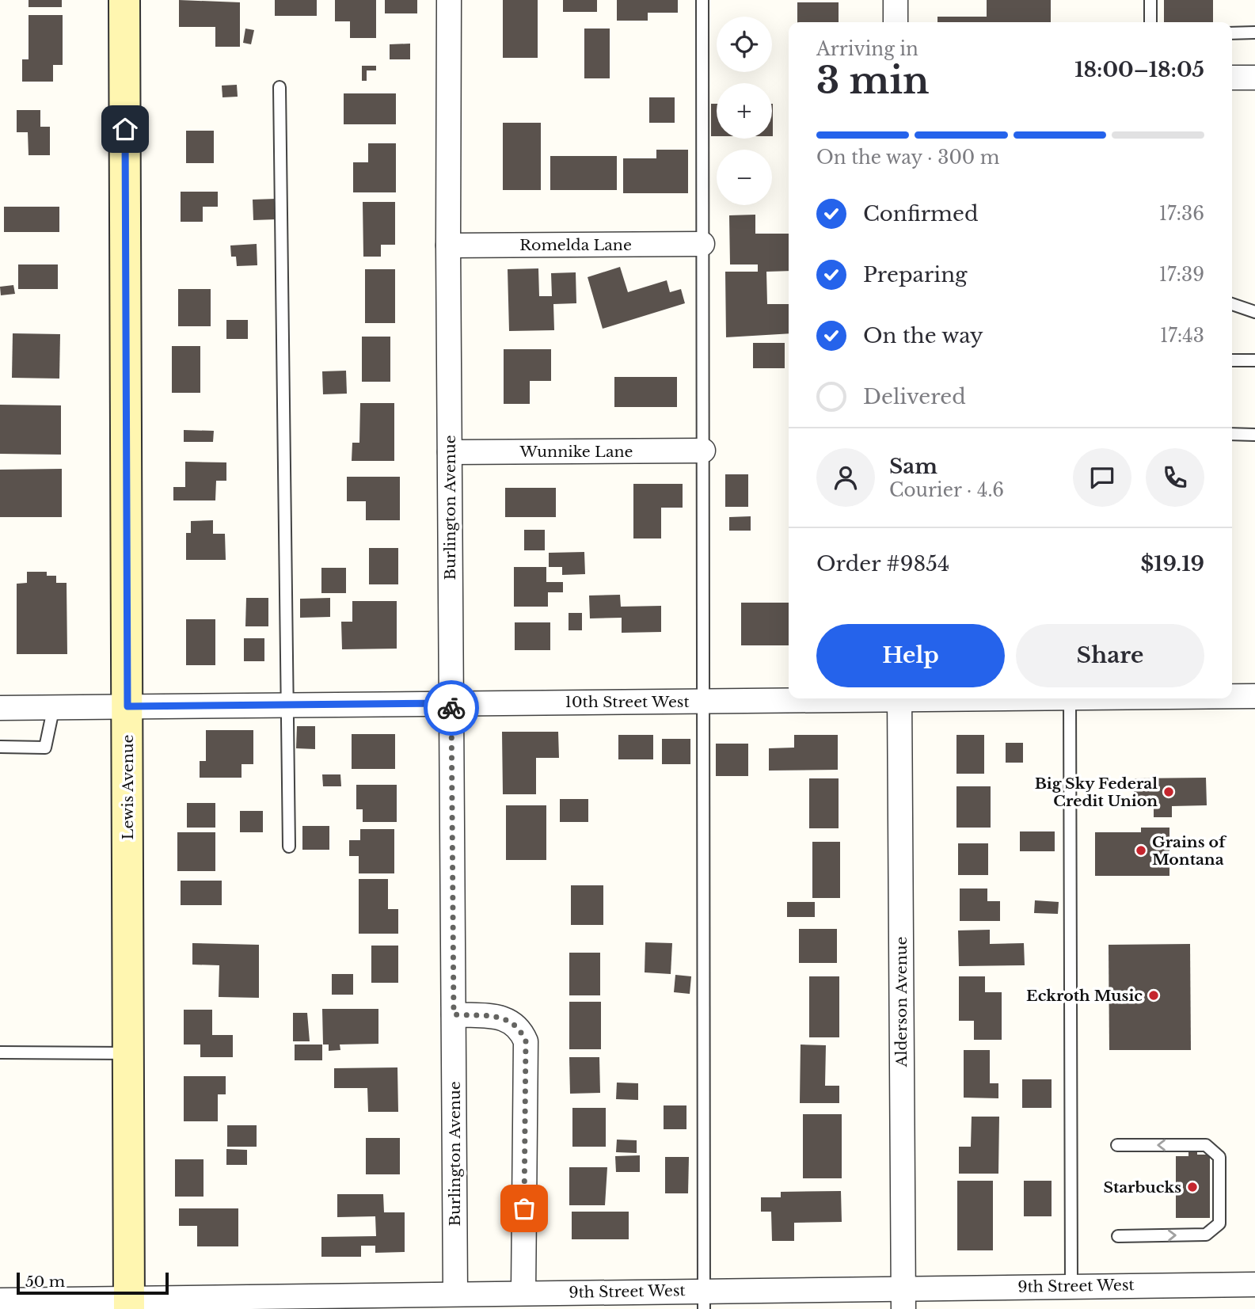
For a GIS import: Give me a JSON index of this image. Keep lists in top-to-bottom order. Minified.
{"streets":{"street":["Romelda Lane","Wunnike Lane","Burlington Avenue","10th Street West","Lewis Avenue","Alderson Avenue","9th Street West"]},"crossings":[["Romelda Lane","Burlington Avenue"],["Wunnike Lane","Burlington Avenue"],["Burlington Avenue","10th Street West"],["Burlington Avenue","9th Street West"],["10th Street West","Lewis Avenue"],["Lewis Avenue","9th Street West"],["Alderson Avenue","9th Street West"]],"places":["Big Sky Federal Credit Union","Grains of Montana","Eckroth Music","Starbucks"],"scale_bar":"50 m","page":{"map_buttons":["+","−"],"heading":["3 min","Arriving in","18:00–18:05"],"panel":["Sam","Courier · 4.6","Order #9854","$19.19"],"bar":"On the way · 300 m","list":[["Confirmed","17:36"],["Preparing","17:39"],["On the way","17:43"],"Delivered"],"buttons":["Help","Share"],"scale":"50 m"}}
